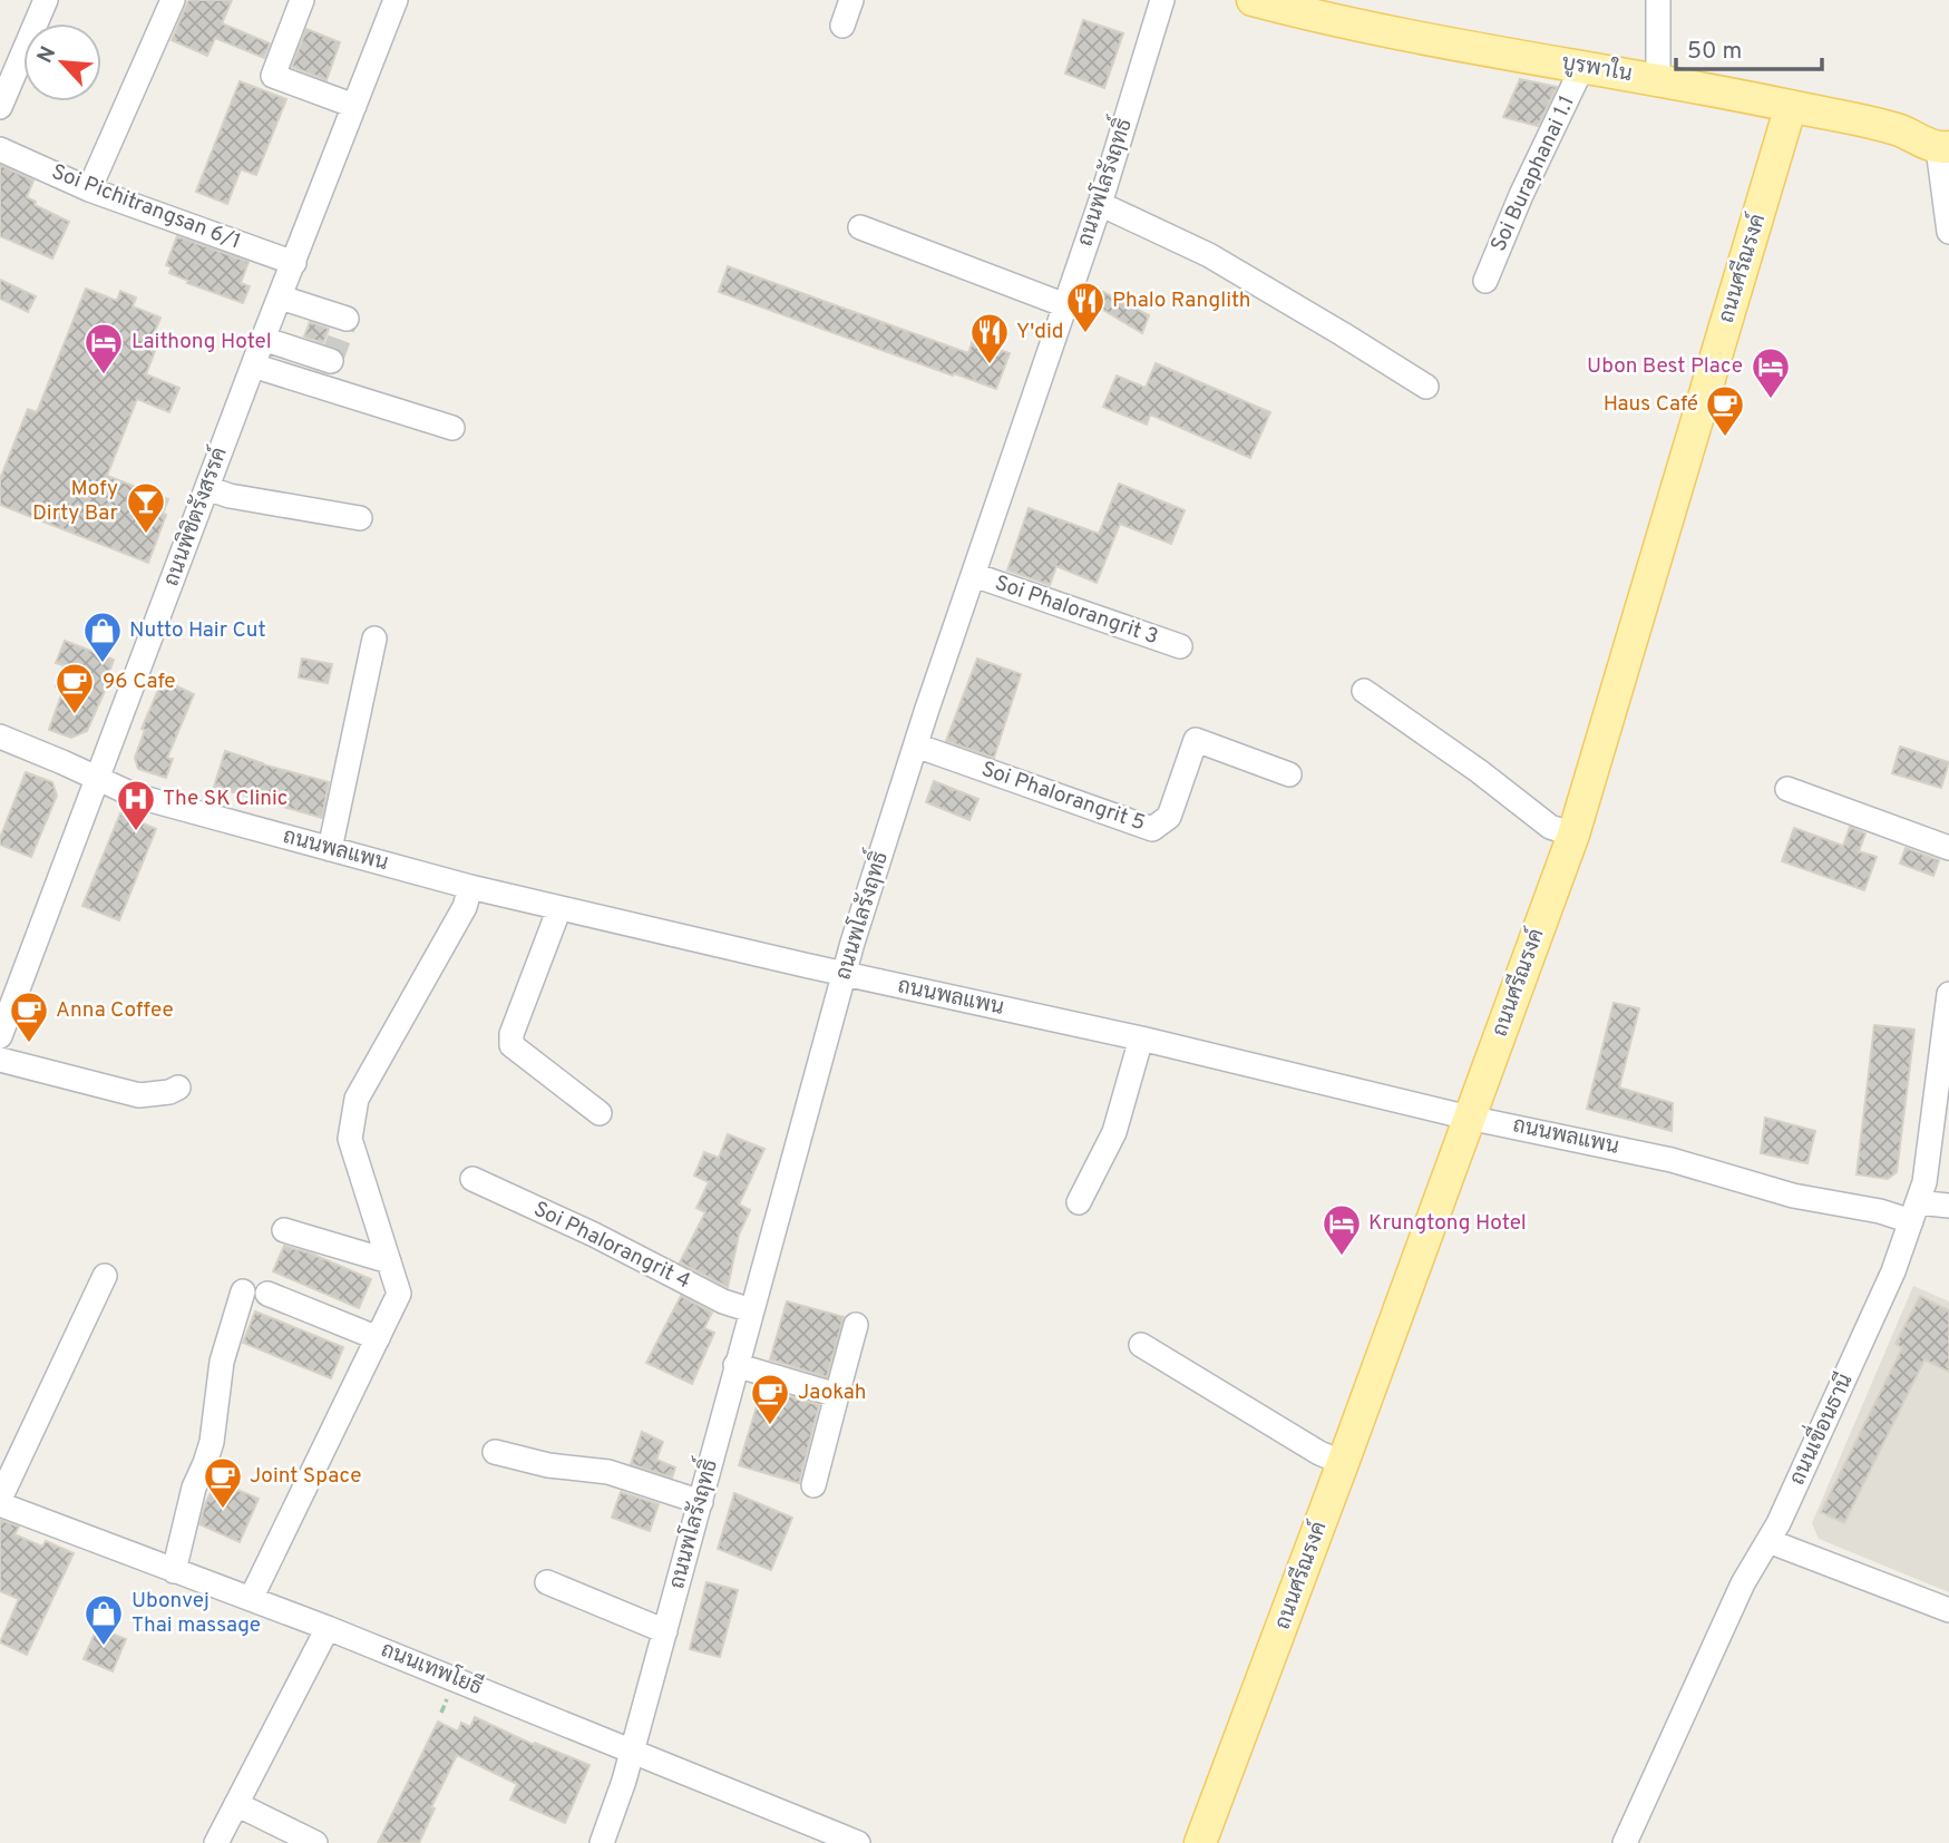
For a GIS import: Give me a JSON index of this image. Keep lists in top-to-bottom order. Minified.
{"streets":{"main road":["บูรพาใน","ถนนศรีณรงค์"],"street":["Soi Buraphanai 1.1","ถนนพโลรังฤทธิ์","Soi Pichitrangsan 6/1","ถนนพิชิตรังสรรค์","Soi Phalorangrit 3","Soi Phalorangrit 5","ถนนพลแพน","Soi Phalorangrit 4","ถนนเขื่อนธานี","ถนนเทพโยธี"]},"crossings":[["บูรพาใน","Soi Buraphanai 1.1"],["บูรพาใน","ถนนศรีณรงค์"],["ถนนพโลรังฤทธิ์","Soi Phalorangrit 3"],["ถนนพโลรังฤทธิ์","Soi Phalorangrit 5"],["ถนนพโลรังฤทธิ์","ถนนพลแพน"],["ถนนพโลรังฤทธิ์","Soi Phalorangrit 4"],["ถนนพโลรังฤทธิ์","ถนนเทพโยธี"],["Soi Pichitrangsan 6/1","ถนนพิชิตรังสรรค์"],["ถนนศรีณรงค์","ถนนพลแพน"],["ถนนพิชิตรังสรรค์","ถนนพลแพน"],["ถนนพลแพน","ถนนเขื่อนธานี"]],"places":{"restaurant":["Phalo Ranglith","Y'did"],"hotel":["Laithong Hotel","Ubon Best Place","Krungtong Hotel"],"cafe":["Haus Café","96 Cafe","Anna Coffee","Jaokah","Joint Space"],"bar":["Mofy Dirty Bar"],"shop":["Nutto Hair Cut","Ubonvej Thai massage"],"hospital":["The SK Clinic"]},"scale_bar":"50 m","north":"top left"}
